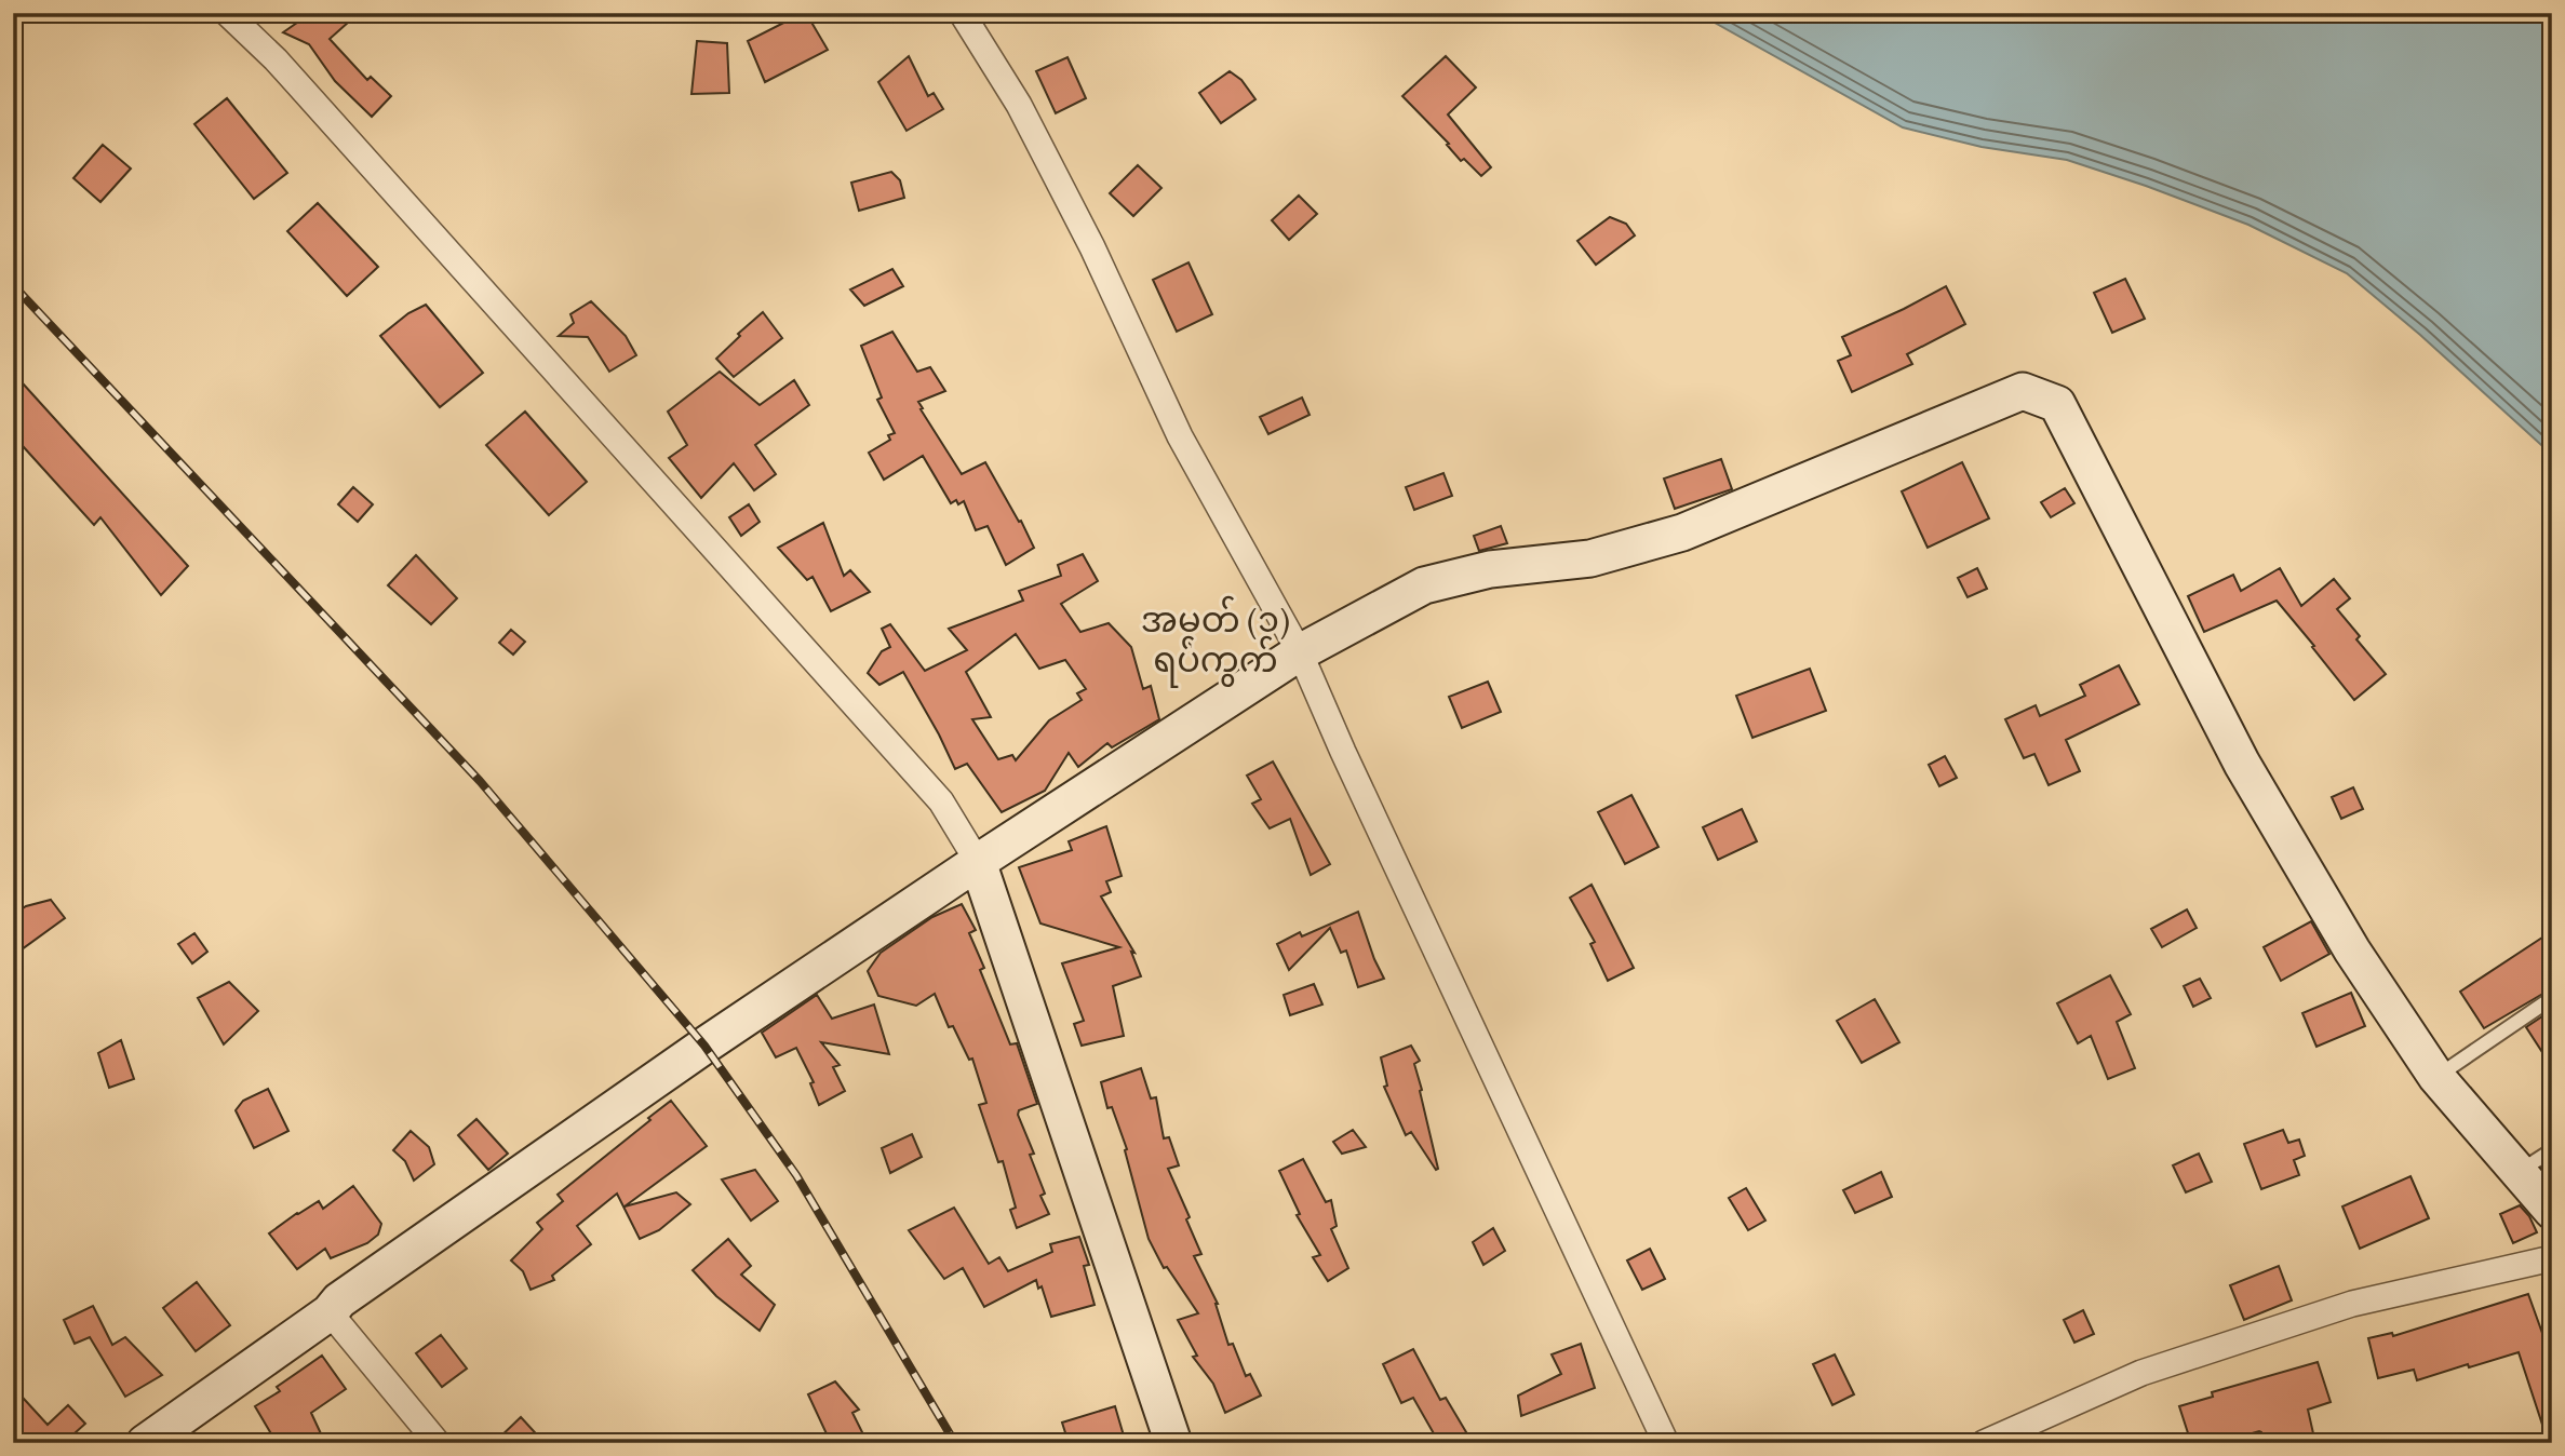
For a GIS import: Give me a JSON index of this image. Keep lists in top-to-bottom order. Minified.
{"districts":["အမှတ် (၁) ရပ်ကွက်"]}
